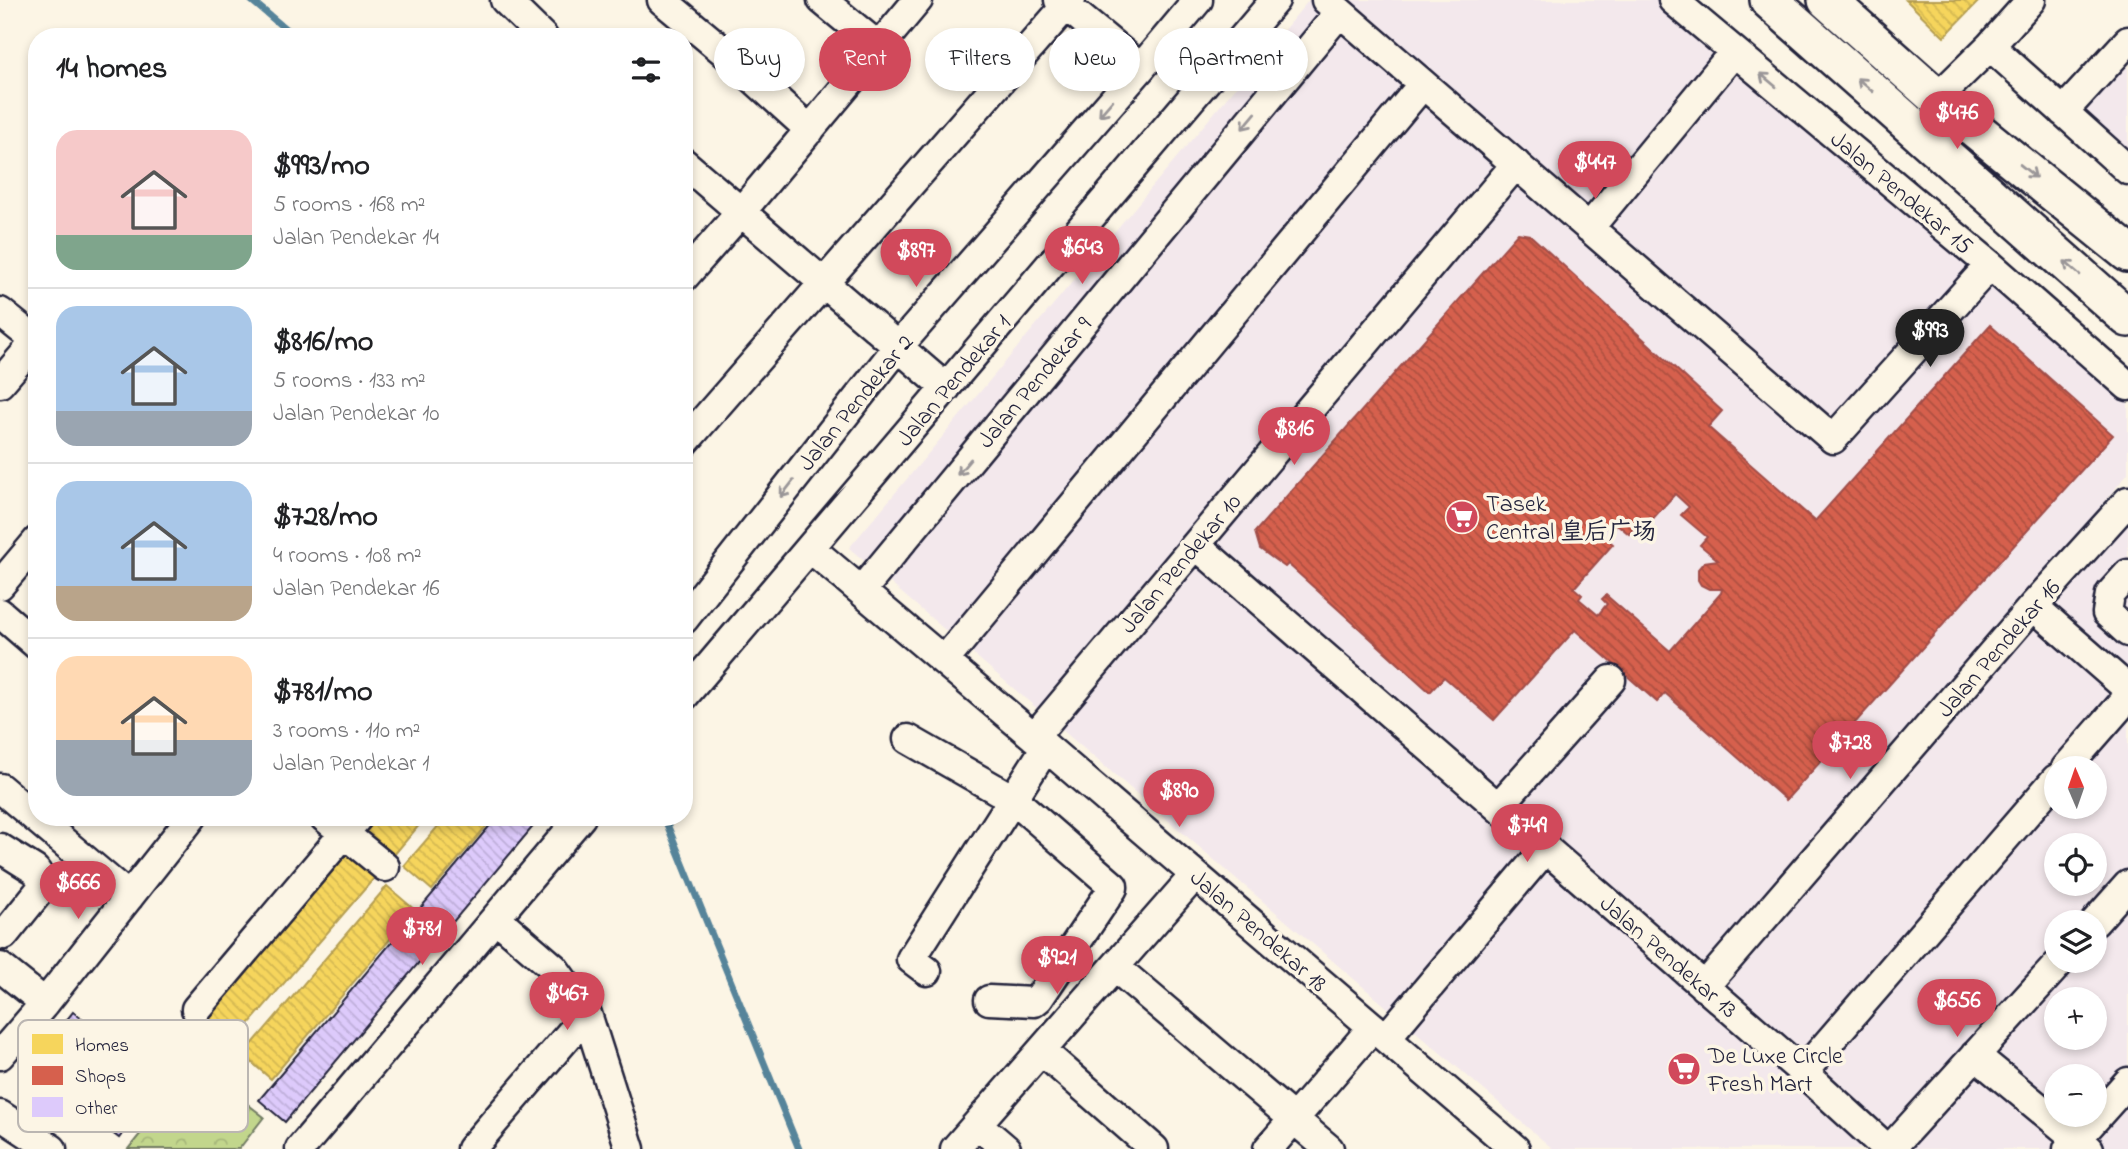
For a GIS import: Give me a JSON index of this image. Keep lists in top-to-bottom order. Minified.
{"streets":{"street":["Jalan Pendekar 15","Jalan Pendekar 1","Jalan Pendekar 9","Jalan Pendekar 2","Jalan Pendekar 10","Jalan Pendekar 16","Jalan Pendekar 18","Jalan Pendekar 13"]},"crossings":[["Jalan Pendekar 1","Jalan Pendekar 18"],["Jalan Pendekar 9","Jalan Pendekar 18"],["Jalan Pendekar 10","Jalan Pendekar 18"],["Jalan Pendekar 10","Jalan Pendekar 13"],["Jalan Pendekar 16","Jalan Pendekar 13"]],"places":{"supermarket":["Tasek Central 皇后广场","De Luxe Circle Fresh Mart"]},"legend":["Homes","Shops","Other"],"north":"top","page":{"chip":["Buy","Rent","Filters","New","Apartment"],"heading":"14 homes","price":["$476","$447","$643","$897","$993","$816","$728","$890","$749","$666","$781","$921","$467","$656"],"list":[{"name":"$993/mo","note":"5 rooms · 168 m² · Jalan Pendekar 14"},{"name":"$816/mo","note":"5 rooms · 133 m² · Jalan Pendekar 10"},{"name":"$728/mo","note":"4 rooms · 108 m² · Jalan Pendekar 16"},{"name":"$781/mo","note":"3 rooms · 110 m² · Jalan Pendekar 1"}],"map_buttons":["+","−"]}}
